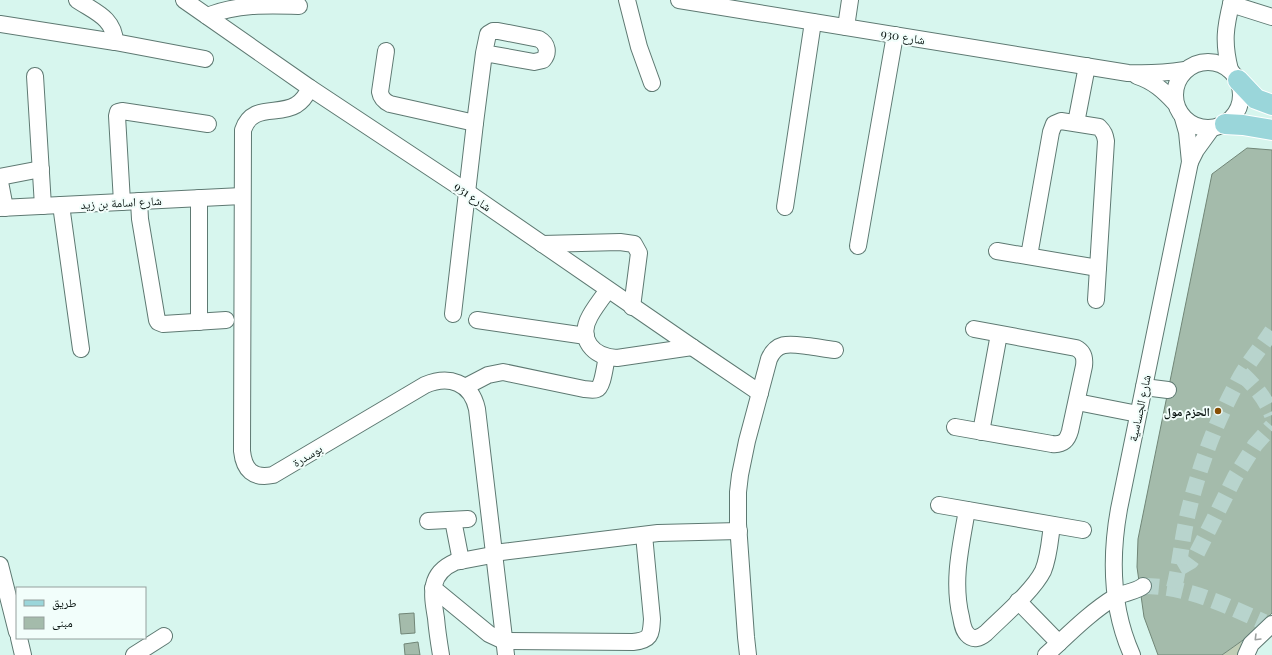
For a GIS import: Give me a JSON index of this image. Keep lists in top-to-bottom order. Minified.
{"streets":{"street":["شارع 930","شارع 931","شارع اسامة بن زيد","شارع الجساسية","بوسدرة"]},"crossings":[["شارع 930","شارع الجساسية"],["شارع 931","بوسدرة"],["شارع اسامة بن زيد","بوسدرة"]],"places":["الحزم مول"],"legend":["طريق","مبنى"]}
